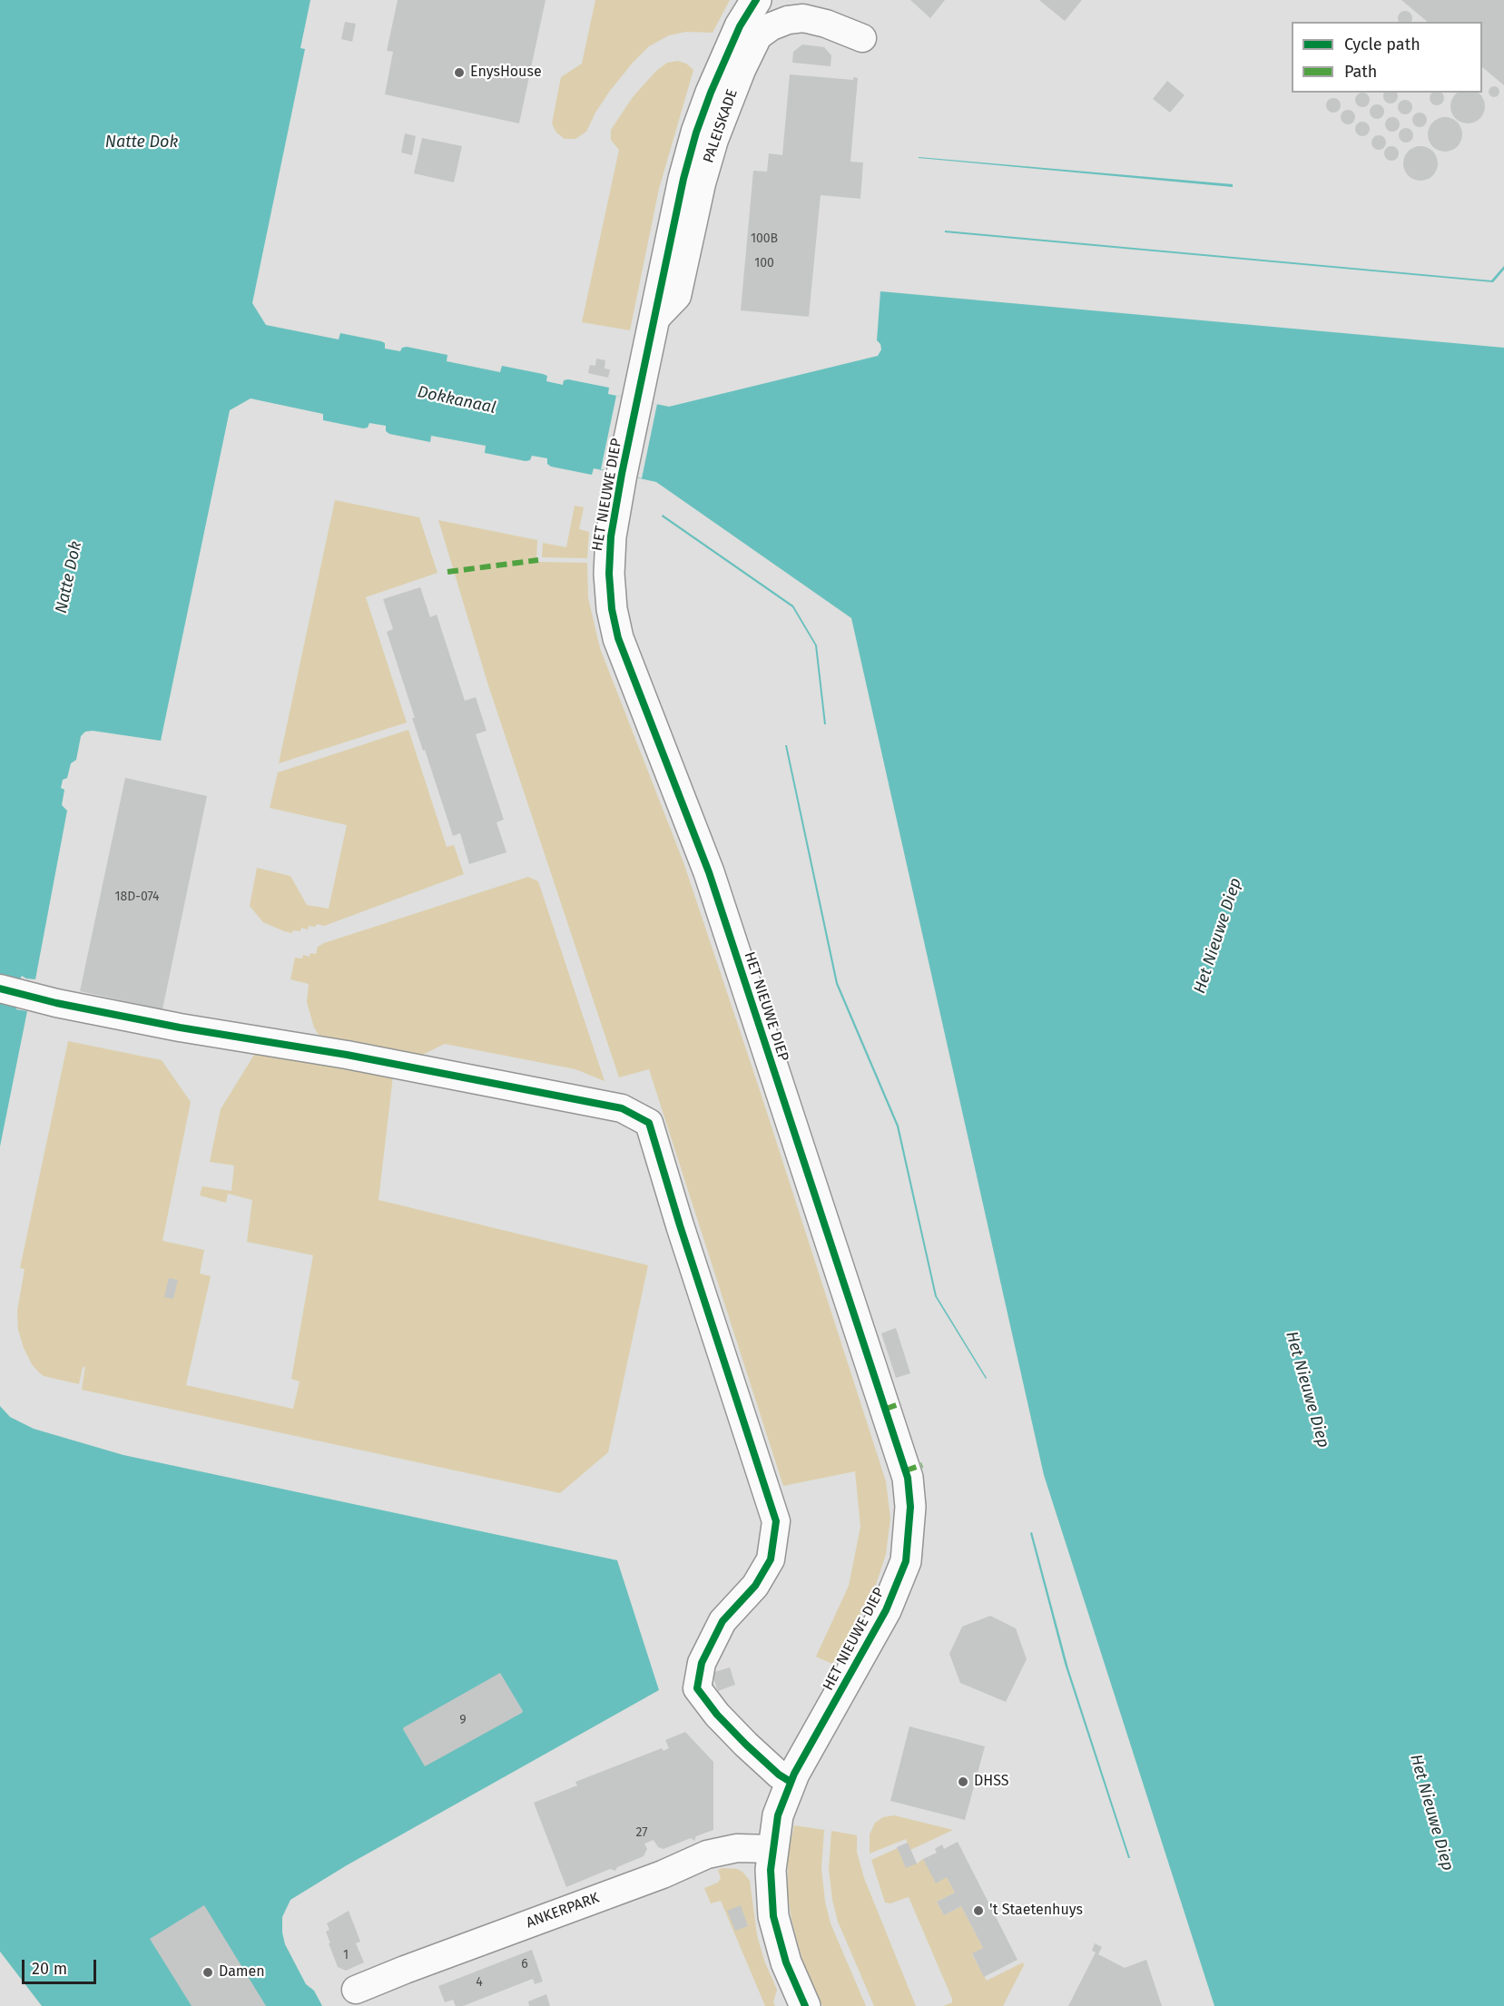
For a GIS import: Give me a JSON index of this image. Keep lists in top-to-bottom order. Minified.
{"streets":{"street":["PALEISKADE","HET NIEUWE DIEP","ANKERPARK"]},"crossings":[["PALEISKADE","HET NIEUWE DIEP"],["HET NIEUWE DIEP","ANKERPARK"]],"water":["Natte Dok","Dokkanaal","Het Nieuwe Diep"],"places":["EnysHouse","DHSS","'t Staetenhuys","Damen"],"house_numbers":["100B","100","18D-074","9","27","1","6","4"],"legend":["Cycle path","Path"],"scale_bar":"20 m"}
